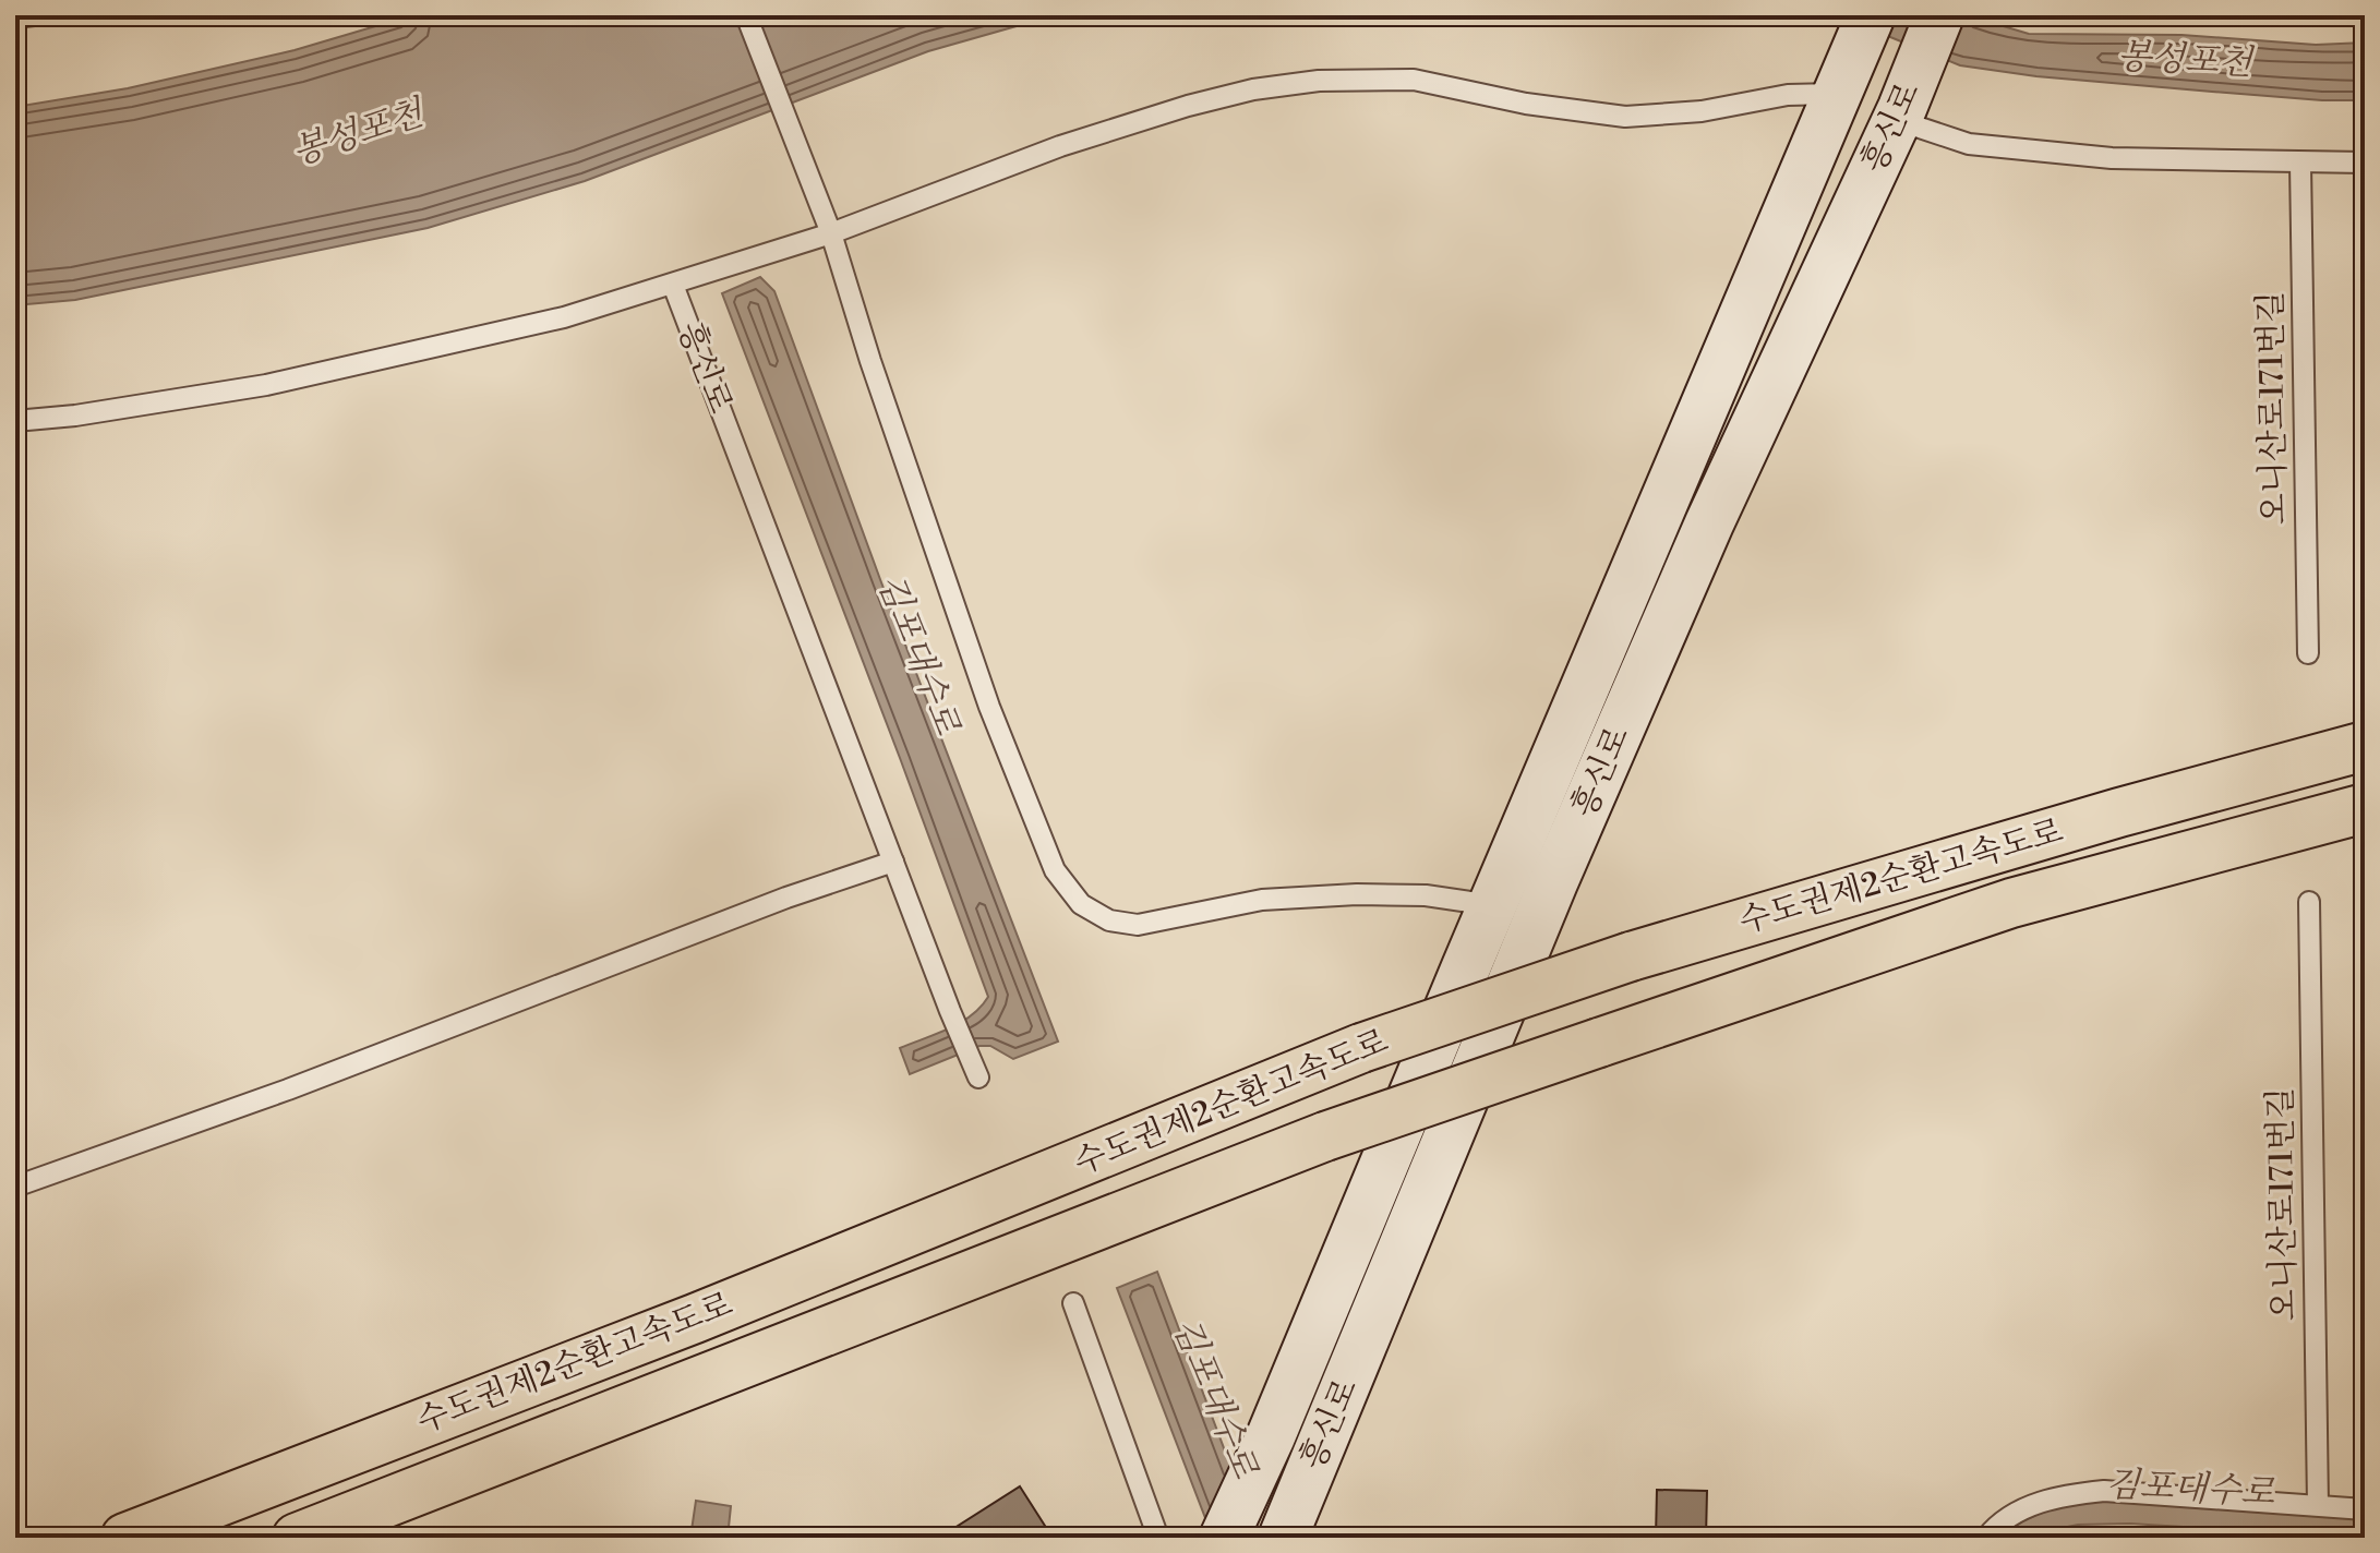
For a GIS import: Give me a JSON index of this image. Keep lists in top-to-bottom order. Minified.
{"streets":{"highway":["수도권제2순환고속도로"],"main road":["흥신로"],"lane":["오니산로171번길"]},"water":["봉성포천","김포대수로"]}
